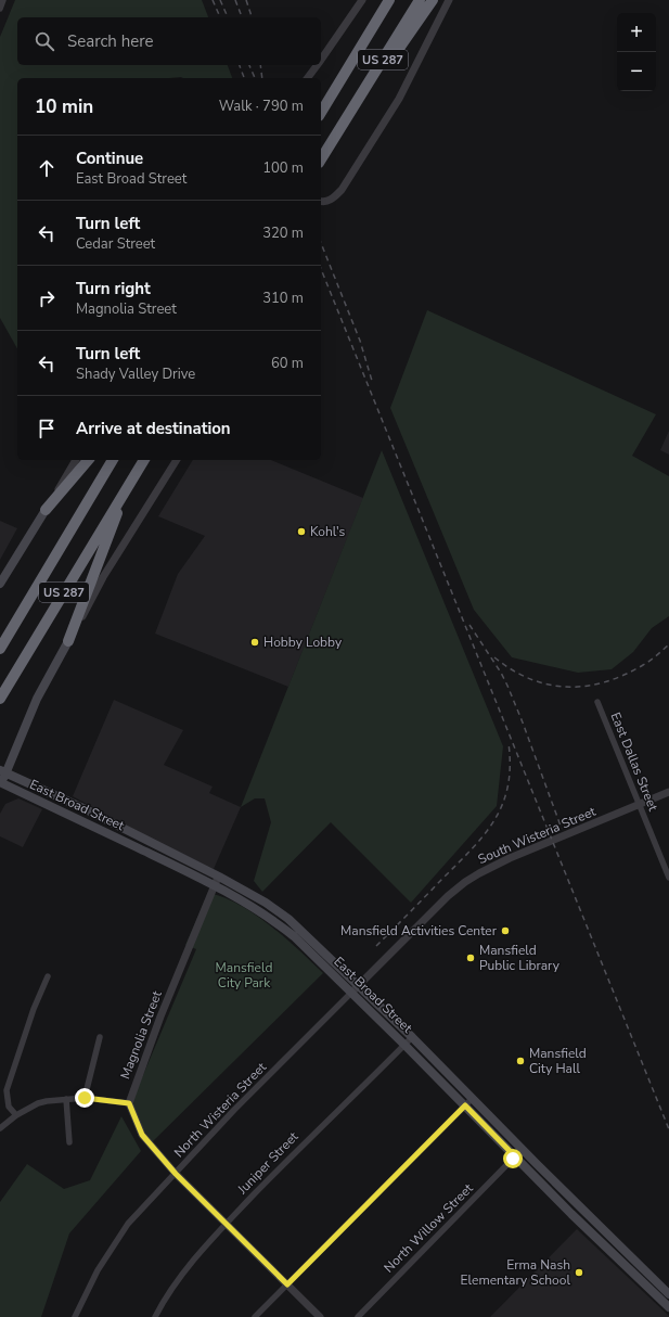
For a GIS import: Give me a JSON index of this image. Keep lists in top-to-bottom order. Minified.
{"streets":{"highway":["US 287"],"main road":["East Broad Street"],"street":["East Dallas Street","South Wisteria Street","Magnolia Street","North Wisteria Street","Juniper Street","North Willow Street"]},"crossings":[["East Dallas Street","South Wisteria Street"],["East Broad Street","South Wisteria Street"],["East Broad Street","Magnolia Street"],["East Broad Street","North Wisteria Street"],["East Broad Street","Juniper Street"],["East Broad Street","North Willow Street"],["South Wisteria Street","North Wisteria Street"]],"parks":["Mansfield City Park"],"places":["Kohl's","Hobby Lobby","Mansfield Activities Center","Mansfield Public Library","Mansfield City Hall","Erma Nash Elementary School"],"page":{"map_buttons":["+","−"],"search":"Search here","heading":["10 min","Walk · 790 m"],"list":[["Continue","East Broad Street","100 m"],["Turn left","Cedar Street","320 m"],["Turn right","Magnolia Street","310 m"],["Turn left","Shady Valley Drive","60 m"],"Arrive at destination"]}}
